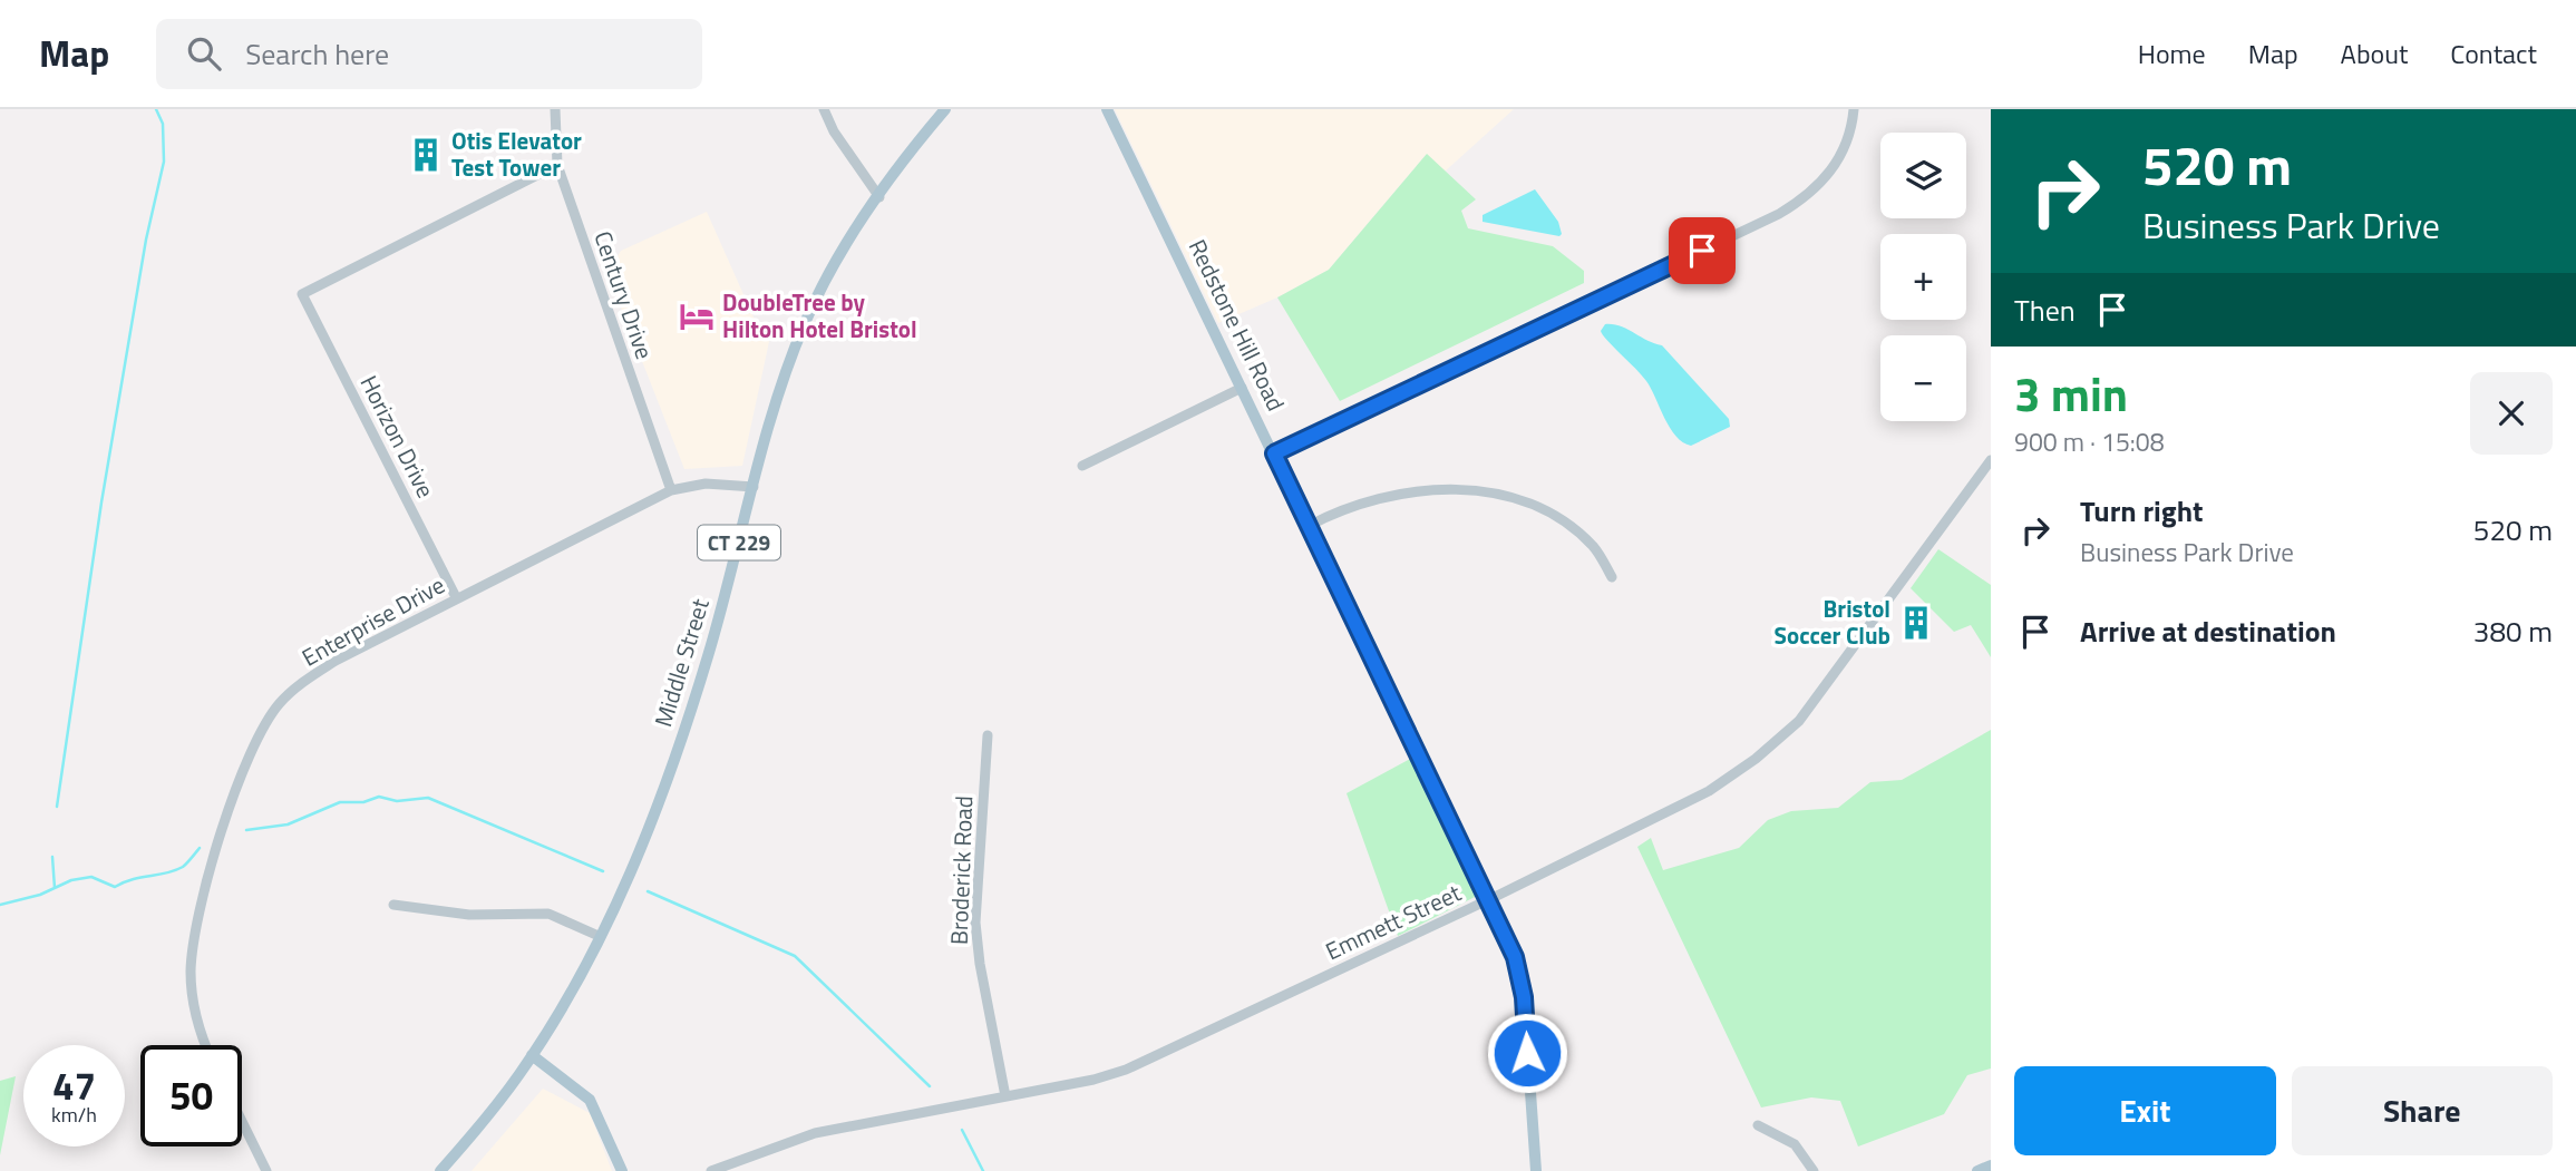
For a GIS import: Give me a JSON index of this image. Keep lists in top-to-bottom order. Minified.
{"streets":{"main road":["Redstone Hill Road","CT 229","Middle Street"],"street":["Century Drive","Horizon Drive","Enterprise Drive","Broderick Road","Emmett Street"]},"crossings":[["Century Drive","Horizon Drive"],["Century Drive","Enterprise Drive"],["Redstone Hill Road","Emmett Street"],["Horizon Drive","Enterprise Drive"],["Enterprise Drive","Middle Street"],["Broderick Road","Emmett Street"]],"places":{"building":["Otis Elevator Test Tower","Bristol Soccer Club"],"hotel":["DoubleTree by Hilton Hotel Bristol"]},"page":{"header":"Map","search":"Search here","nav":["Home","Map","About","Contact"],"turn":["520 m","Business Park Drive"],"map_buttons":["+","−"],"then":"Then","heading":["3 min","900 m · 15:08"],"list":[{"name":"Turn right","note":"Business Park Drive","value":"520 m"},{"name":"Arrive at destination","value":"380 m"}],"speed":"47 km/h","limit":"50","buttons":["Exit","Share"]}}
